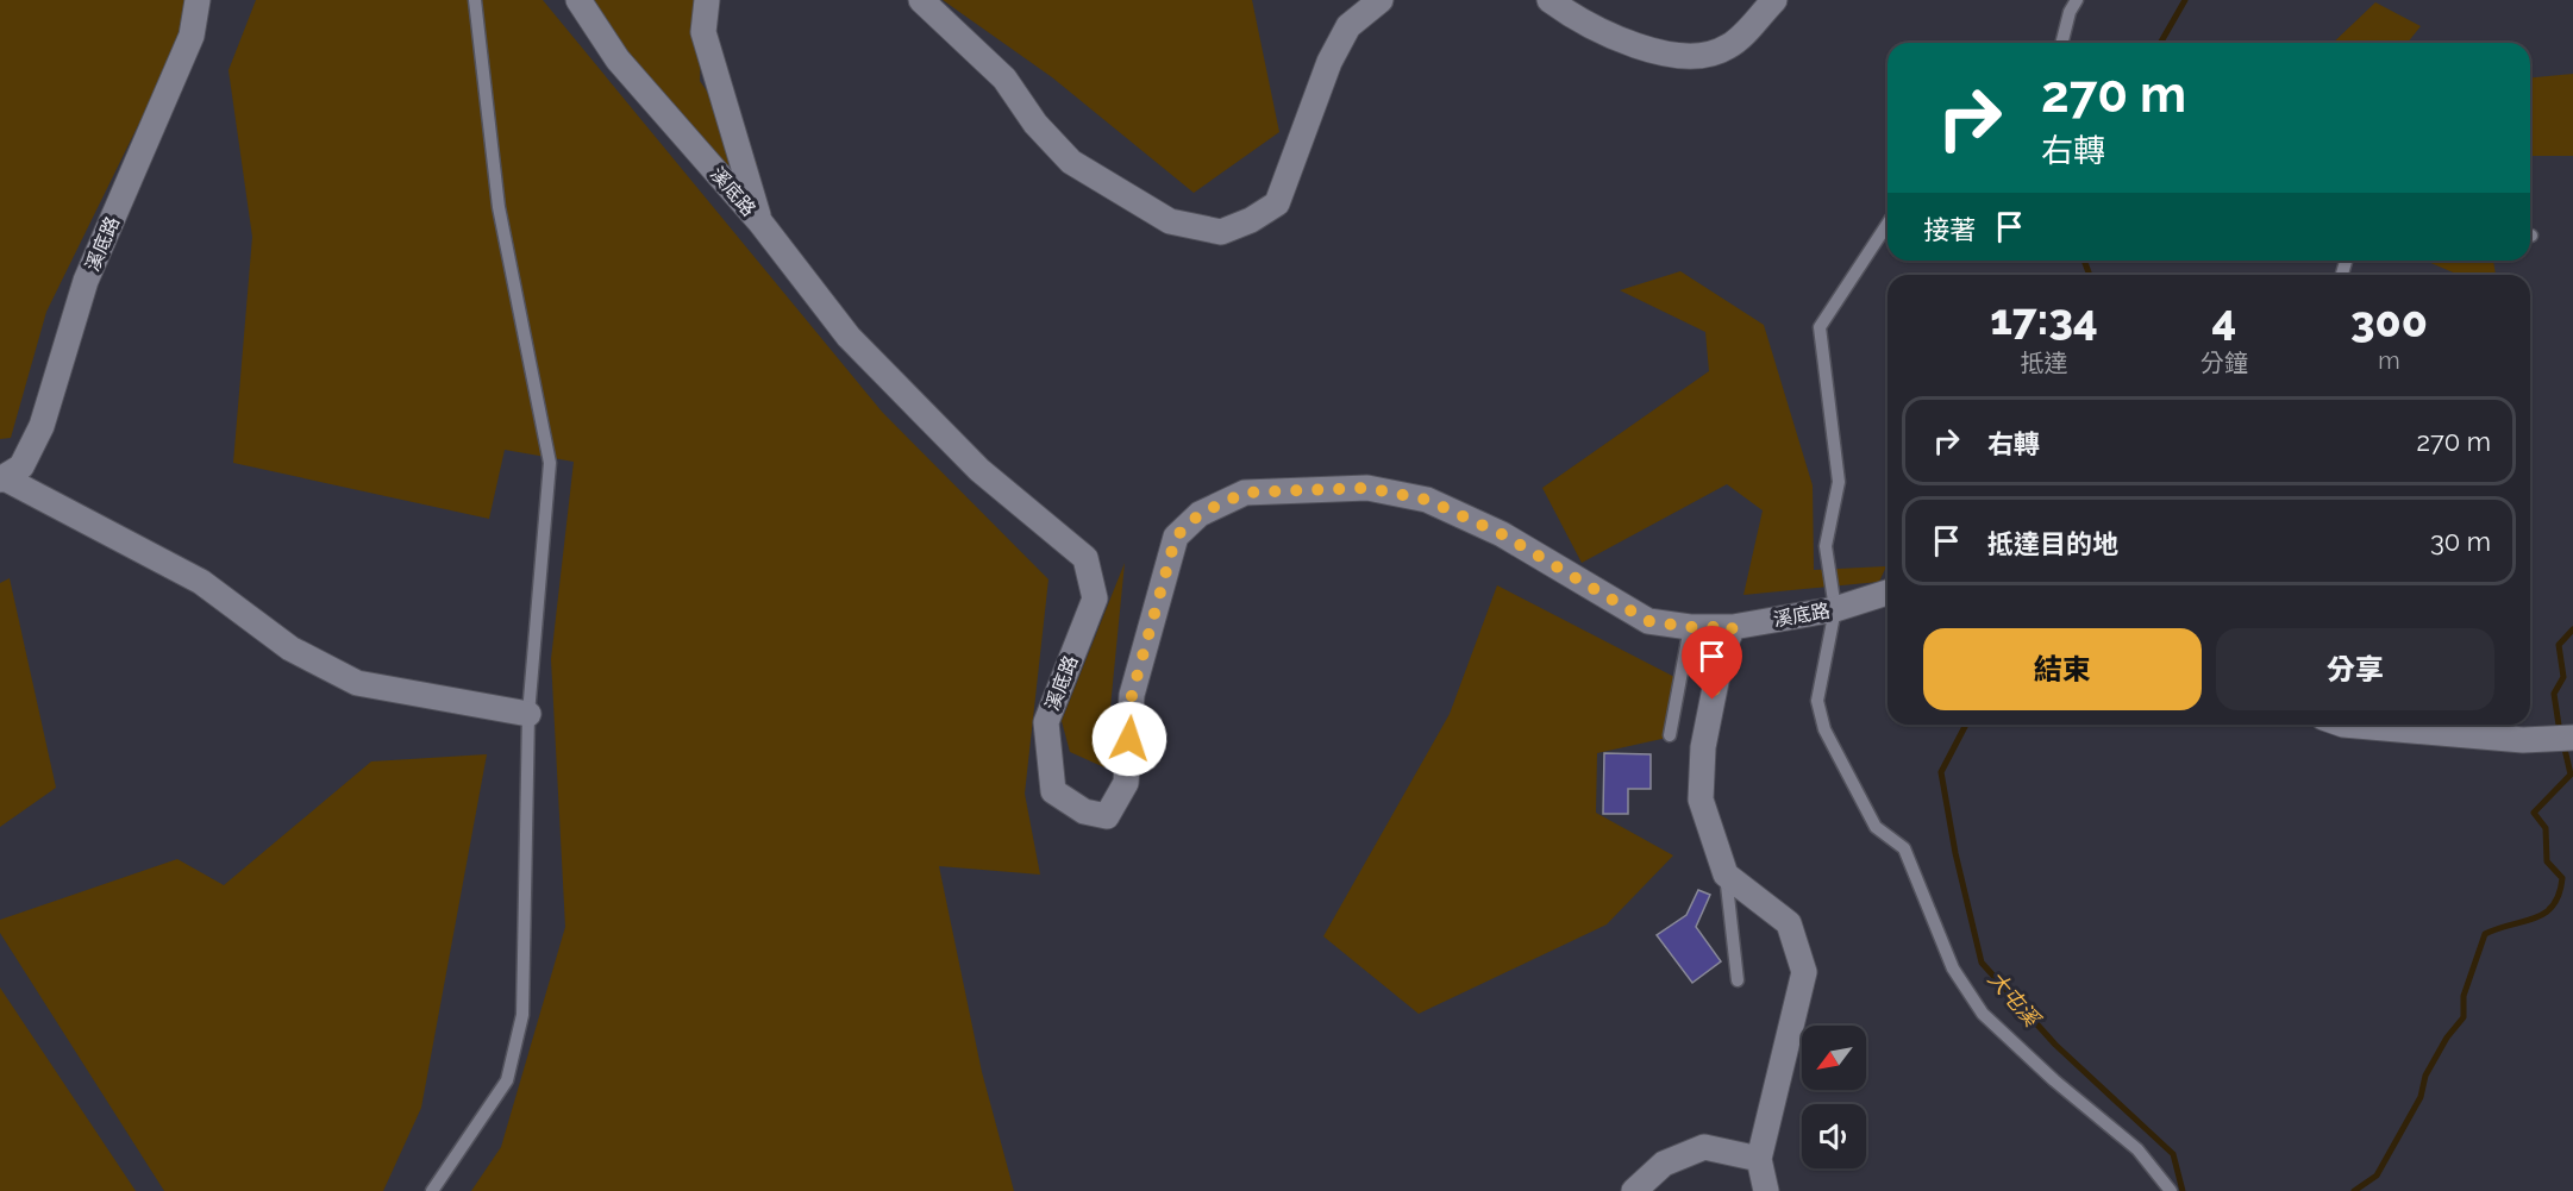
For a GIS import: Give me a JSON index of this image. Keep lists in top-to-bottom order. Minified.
{"streets":{"street":["溪底路"]},"water":["大屯溪"],"north":"bottom left","page":{"turn":["270 m","右轉"],"then":"接著","eta":["17:34","抵達","4","分鐘","300","m"],"list":[{"name":"右轉","value":"270 m"},{"name":"抵達目的地","value":"30 m"}],"buttons":["結束","分享"]}}
